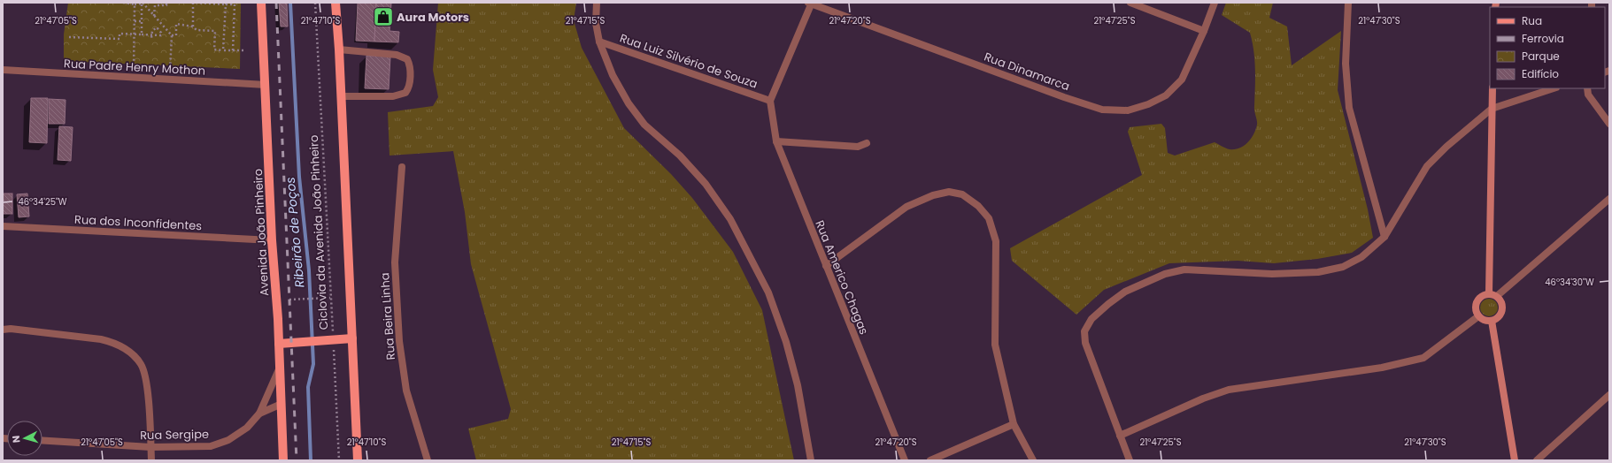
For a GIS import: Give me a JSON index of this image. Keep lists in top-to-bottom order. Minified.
{"streets":{"main road":["Avenida João Pinheiro"],"street":["Rua Luiz Silvério de Souza","Rua Padre Henry Mothon","Rua Dinamarca","Rua dos Inconfidentes","Rua Americo Chagas","Rua Beira Linha","Rua Sergipe"],"path":["Ciclovia da Avenida João Pinheiro"]},"crossings":[["Rua Luiz Silvério de Souza","Rua Americo Chagas"],["Rua Padre Henry Mothon","Avenida João Pinheiro"],["Rua dos Inconfidentes","Avenida João Pinheiro"],["Avenida João Pinheiro","Rua Sergipe"]],"water":["Ribeirão de Poços"],"places":{"shop":["Aura Motors"]},"legend":["Rua","Ferrovia","Parque","Edifício"],"north":"left","coordinates":["21°47'05\"S","21°47'10\"S","21°47'15\"S","21°47'20\"S","21°47'25\"S","21°47'30\"S","46°34'25\"W","46°34'30\"W"]}
